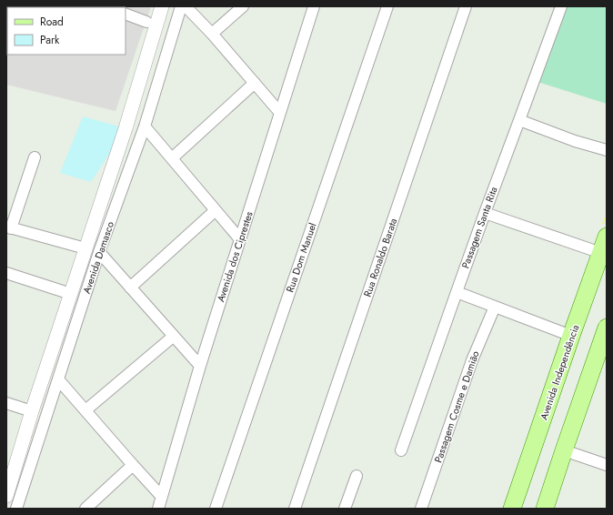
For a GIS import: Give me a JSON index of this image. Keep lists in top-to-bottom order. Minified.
{"streets":{"main road":["Avenida Independência"],"street":["Passagem Santa Rita","Avenida dos Ciprestes","Avenida Damasco","Rua Dom Manuel","Rua Ronaldo Barata","Passagem Cosme e Damião"]},"legend":["Road","Park"]}
